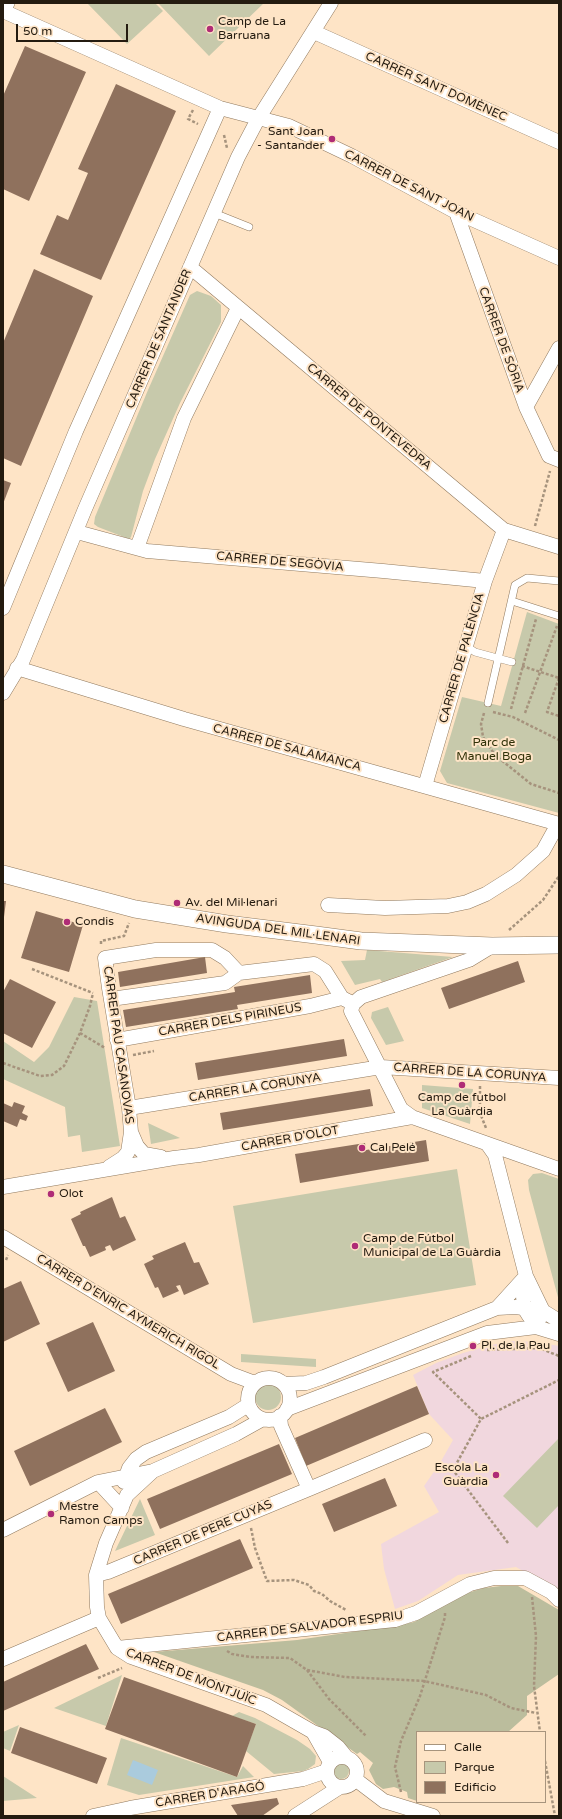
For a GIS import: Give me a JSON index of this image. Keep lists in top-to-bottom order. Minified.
{"streets":{"street":["CARRER SANT DOMÈNEC","CARRER DE SANT JOAN","CARRER DE SANTANDER","CARRER DE SÒRIA","CARRER DE PONTEVEDRA","CARRER DE SEGÒVIA","CARRER DE PALÈNCIA","CARRER DE SALAMANCA","AVINGUDA DEL MIL·LENARI","CARRER DELS PIRINEUS","CARRER PAU CASANOVAS","CARRER DE LA CORUNYA","CARRER LA CORUNYA","CARRER D'OLOT","CARRER D'ENRIC AYMERICH RIGOL","CARRER DE PERE CUYÀS","CARRER DE SALVADOR ESPRIU","CARRER DE MONTJUÏC","CARRER D'ARAGÓ"]},"crossings":[["CARRER SANT DOMÈNEC","CARRER DE SANTANDER"],["CARRER DE SANT JOAN","CARRER DE SANTANDER"],["CARRER DE SANT JOAN","CARRER DE SÒRIA"],["CARRER DE SANTANDER","CARRER DE PONTEVEDRA"],["CARRER DE SANTANDER","CARRER DE SEGÒVIA"],["CARRER DE SANTANDER","CARRER DE SALAMANCA"],["CARRER DE PONTEVEDRA","CARRER DE PALÈNCIA"],["CARRER DE SEGÒVIA","CARRER DE PALÈNCIA"],["CARRER DE PALÈNCIA","CARRER DE SALAMANCA"],["AVINGUDA DEL MIL·LENARI","CARRER DELS PIRINEUS"],["CARRER DELS PIRINEUS","CARRER PAU CASANOVAS"],["CARRER PAU CASANOVAS","CARRER LA CORUNYA"],["CARRER PAU CASANOVAS","CARRER D'OLOT"],["CARRER DE LA CORUNYA","CARRER LA CORUNYA"],["CARRER DE PERE CUYÀS","CARRER DE MONTJUÏC"],["CARRER DE SALVADOR ESPRIU","CARRER DE MONTJUÏC"],["CARRER DE MONTJUÏC","CARRER D'ARAGÓ"]],"parks":["Parc de Manuel Boga"],"places":["Camp de La Barruana","Sant Joan - Santander","Av. del Mil·lenari","Condis","Camp de futbol La Guàrdia","Cal Pelé","Olot","Camp de Fútbol Municipal de La Guàrdia","Pl. de la Pau","Escola La Guàrdia","Mestre Ramon Camps"],"legend":["Calle","Parque","Edificio"],"scale_bar":"50 m"}
